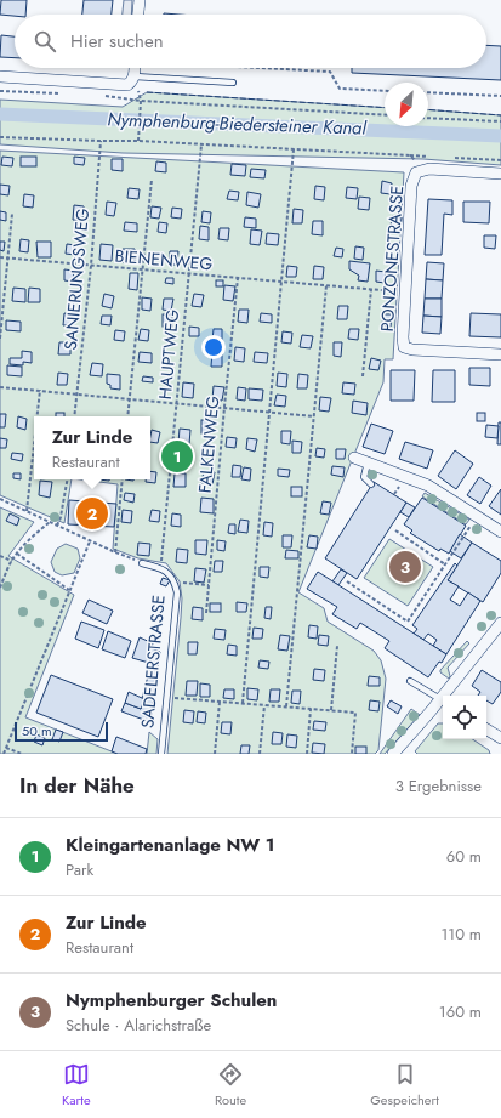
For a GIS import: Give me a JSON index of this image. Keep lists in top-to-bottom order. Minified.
{"streets":{"street":["PONZONESTRASSE"],"lane":["SADELERSTRASSE"],"path":["BIENENWEG","SANIERUNGSWEG","HAUPTWEG","FALKENWEG"]},"crossings":[["PONZONESTRASSE","BIENENWEG"],["BIENENWEG","SANIERUNGSWEG"],["BIENENWEG","HAUPTWEG"],["BIENENWEG","FALKENWEG"],["HAUPTWEG","SADELERSTRASSE"]],"water":["Nymphenburg-Biedersteiner Kanal"],"scale_bar":"50 m","north":"bottom left","page":{"search":"Hier suchen","popup":["Zur Linde","Restaurant"],"pins":["1","2","3"],"scale":"50 m","heading":["In der Nähe","3 Ergebnisse"],"list":[{"mark":"1","name":"Kleingartenanlage NW 1","note":"Park","value":"60 m"},{"mark":"2","name":"Zur Linde","note":"Restaurant","value":"110 m"},{"mark":"3","name":"Nymphenburger Schulen","note":"Schule · Alarichstraße","value":"160 m"}],"nav":["Karte","Route","Gespeichert"]}}
